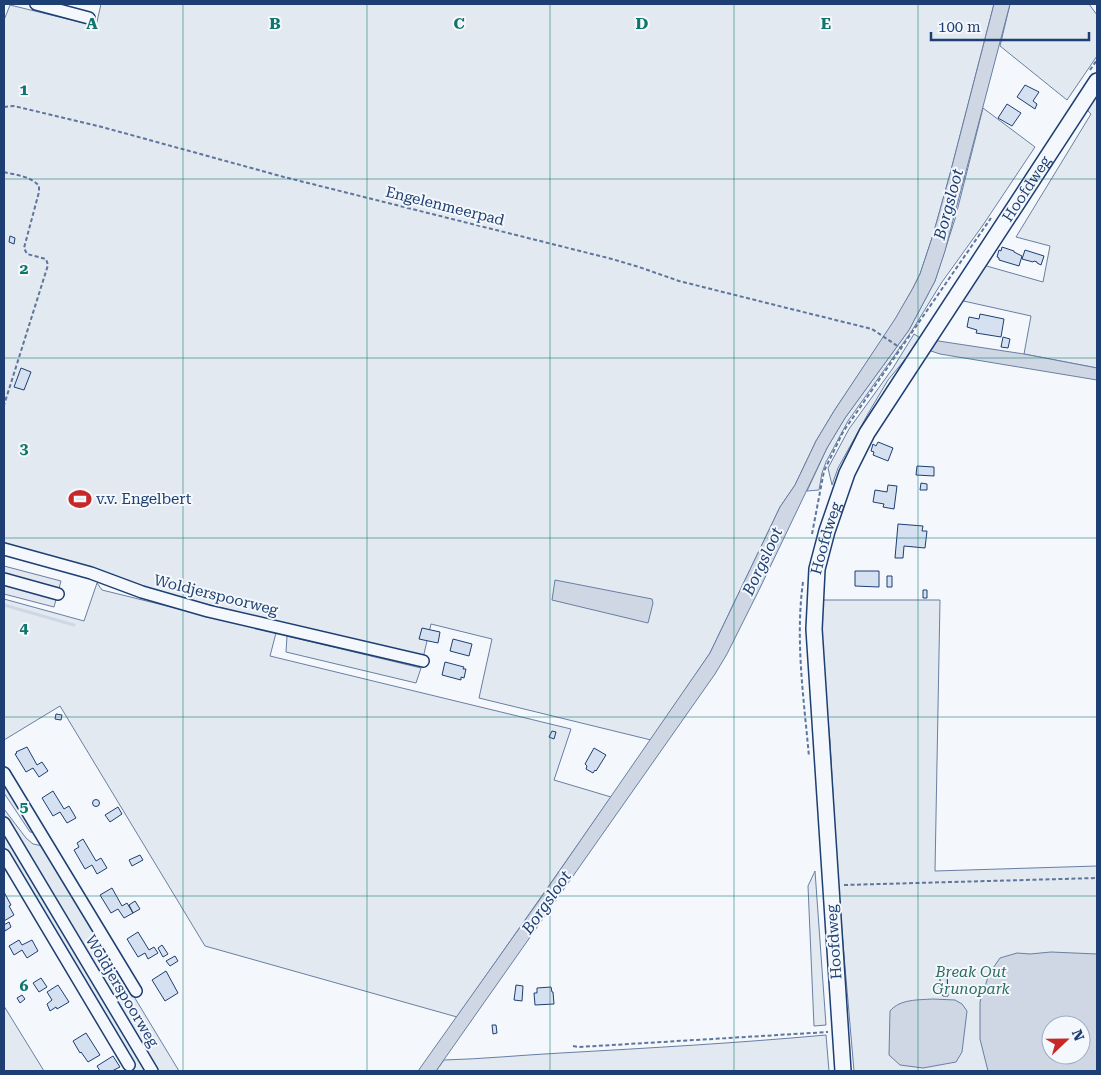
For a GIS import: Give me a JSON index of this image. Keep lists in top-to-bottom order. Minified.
{"streets":{"main road":["Hoofdweg"],"street":["Woldjerspoorweg"],"path":["Engelenmeerpad"]},"water":["Borgsloot"],"parks":["Break Out Grunopark"],"places":{"sports":["v.v. Engelbert"]},"scale_bar":"100 m","north":"right","grid":{"columns":["A","B","C","D","E"],"rows":["1","2","3","4","5","6"]}}
